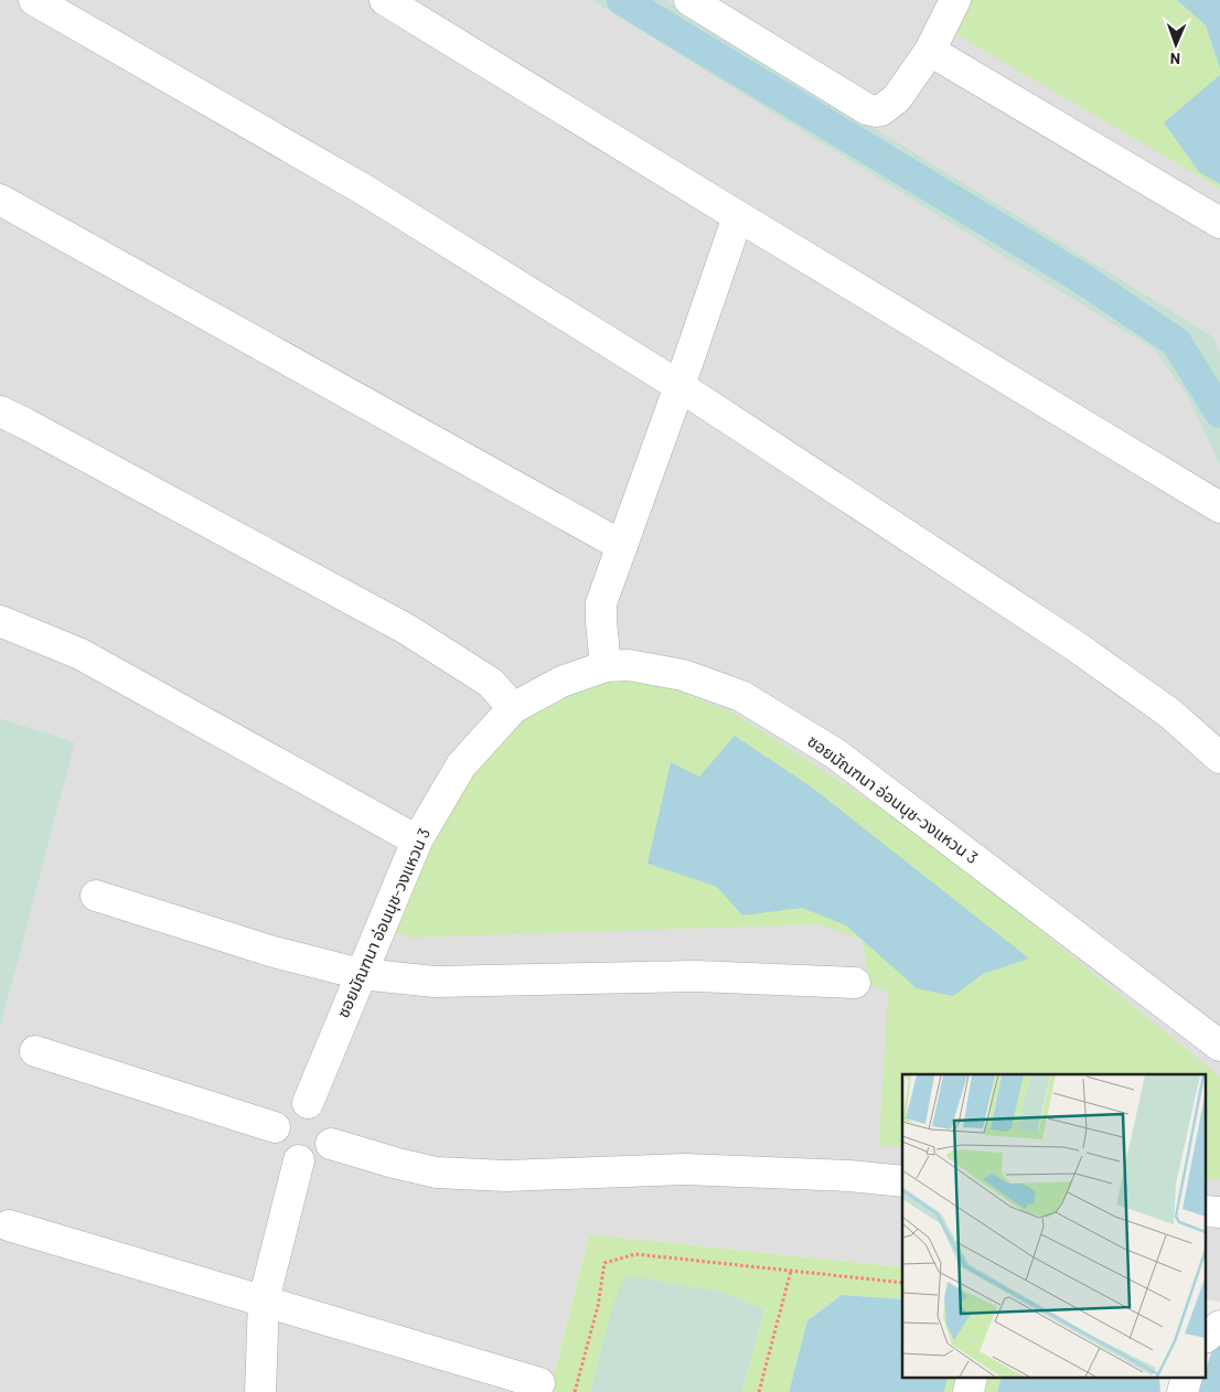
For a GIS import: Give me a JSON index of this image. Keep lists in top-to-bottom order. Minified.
{"streets":{"street":["ซอยมัณฑนา อ่อนนุช-วงแหวน 3"]},"north":"bottom"}
